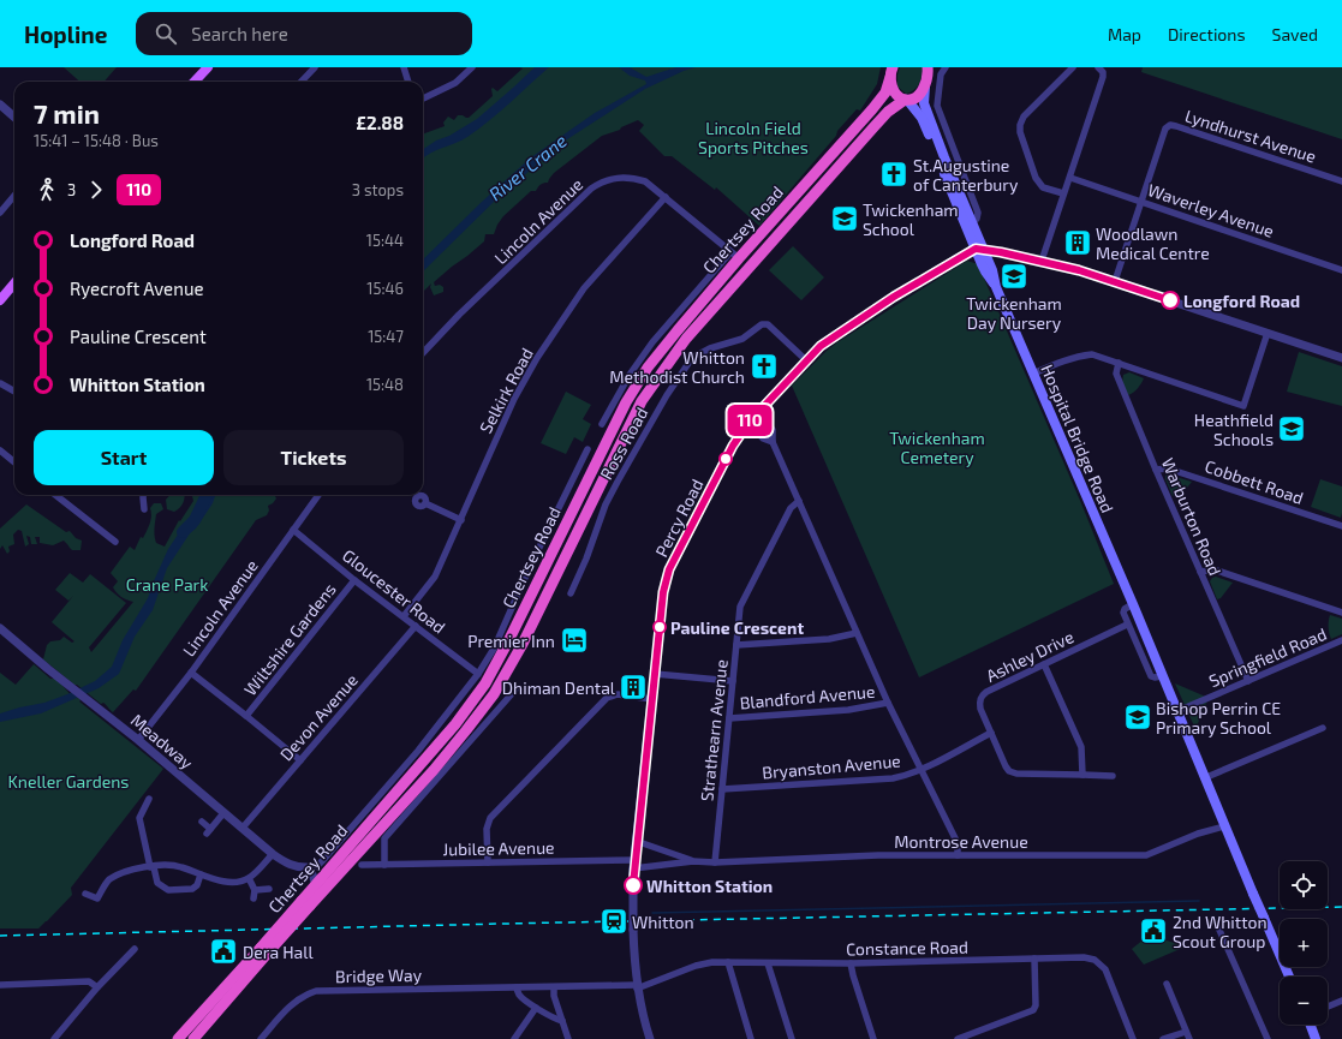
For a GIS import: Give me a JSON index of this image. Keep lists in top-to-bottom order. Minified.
{"streets":{"highway":["Chertsey Road"],"main road":["Hospital Bridge Road"],"street":["Lyndhurst Avenue","Waverley Avenue","Lincoln Avenue","Selkirk Road","Ross Road","Cobbett Road","Warburton Road","Percy Road","Gloucester Road","Wiltshire Gardens","Ashley Drive","Springfield Road","Blandford Avenue","Devon Avenue","Strathearn Avenue","Meadway","Bryanston Avenue","Montrose Avenue","Jubilee Avenue","Constance Road","Bridge Way"]},"crossings":[["Lyndhurst Avenue","Waverley Avenue"],["Lincoln Avenue","Chertsey Road"],["Lincoln Avenue","Selkirk Road"],["Lincoln Avenue","Gloucester Road"],["Lincoln Avenue","Meadway"],["Chertsey Road","Hospital Bridge Road"],["Chertsey Road","Gloucester Road"],["Chertsey Road","Meadway"],["Selkirk Road","Gloucester Road"],["Hospital Bridge Road","Percy Road"],["Hospital Bridge Road","Ashley Drive"],["Hospital Bridge Road","Springfield Road"],["Hospital Bridge Road","Montrose Avenue"],["Ross Road","Percy Road"],["Cobbett Road","Warburton Road"],["Warburton Road","Springfield Road"],["Percy Road","Montrose Avenue"],["Percy Road","Jubilee Avenue"],["Percy Road","Constance Road"],["Percy Road","Bridge Way"],["Gloucester Road","Wiltshire Gardens"],["Gloucester Road","Devon Avenue"],["Ashley Drive","Bryanston Avenue"],["Blandford Avenue","Strathearn Avenue"],["Devon Avenue","Meadway"],["Strathearn Avenue","Bryanston Avenue"],["Strathearn Avenue","Montrose Avenue"],["Montrose Avenue","Jubilee Avenue"],["Constance Road","Bridge Way"]],"water":["River Crane"],"parks":["Lincoln Field Sports Pitches","Twickenham Cemetery","Crane Park","Kneller Gardens"],"places":{"church":["St.Augustine of Canterbury","Whitton Methodist Church"],"school or university":["Twickenham School","Twickenham Day Nursery","Heathfield Schools","Bishop Perrin CE Primary School"],"building":["Woodlawn Medical Centre","Dhiman Dental"],"other":["Longford Road","Pauline Crescent","Whitton Station"],"hotel":["Premier Inn"],"station":["Whitton"],"public building":["2nd Whitton Scout Group","Dera Hall"]},"lines":["bus line 110"],"page":{"header":"Hopline","search":"Search here","nav":["Map","Directions","Saved"],"on_map":"110","heading":["7 min","15:41 – 15:48 · Bus","£2.88"],"legs":["3","110","3 stops"],"list":[{"name":"Longford Road","value":"15:44"},{"name":"Ryecroft Avenue","value":"15:46"},{"name":"Pauline Crescent","value":"15:47"},{"name":"Whitton Station","value":"15:48"}],"buttons":["Start","Tickets"],"map_buttons":["+","−"]}}
